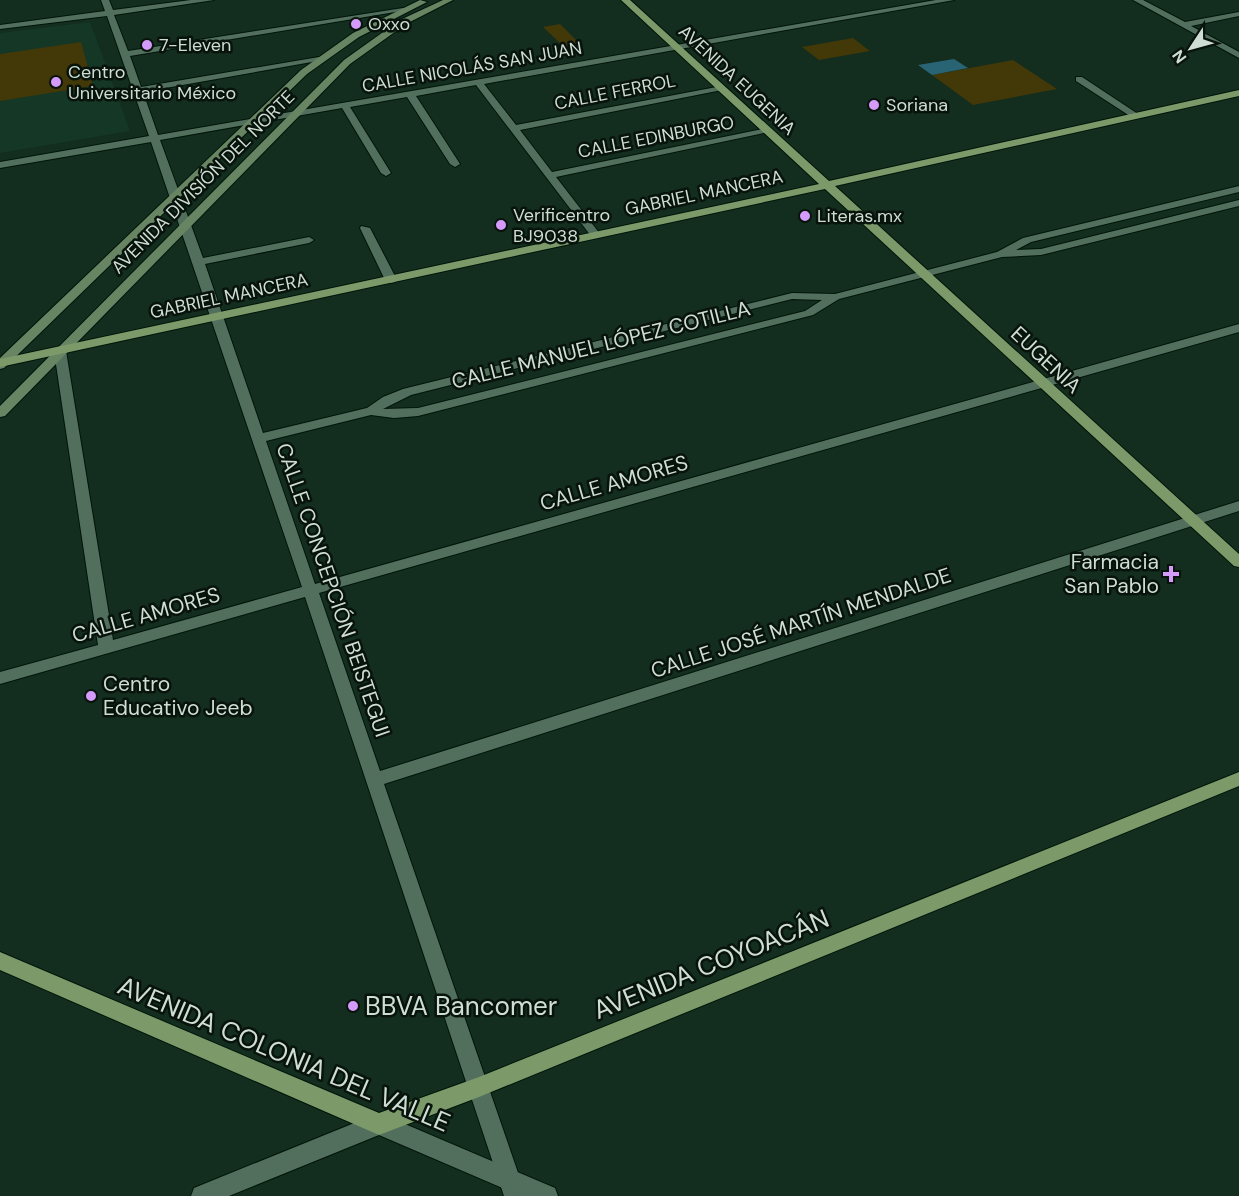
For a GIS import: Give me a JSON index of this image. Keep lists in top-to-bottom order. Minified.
{"streets":{"main road":["AVENIDA EUGENIA","AVENIDA DIVISIÓN DEL NORTE","GABRIEL MANCERA","EUGENIA","AVENIDA COYOACÁN","AVENIDA COLONIA DEL VALLE"],"street":["CALLE NICOLÁS SAN JUAN","CALLE FERROL","CALLE EDINBURGO","CALLE MANUEL LÓPEZ COTILLA","CALLE AMORES","CALLE CONCEPCIÓN BEISTEGUI","CALLE JOSÉ MARTÍN MENDALDE"]},"crossings":[["CALLE NICOLÁS SAN JUAN","AVENIDA EUGENIA"],["CALLE NICOLÁS SAN JUAN","AVENIDA DIVISIÓN DEL NORTE"],["CALLE NICOLÁS SAN JUAN","CALLE CONCEPCIÓN BEISTEGUI"],["AVENIDA EUGENIA","CALLE FERROL"],["AVENIDA EUGENIA","CALLE EDINBURGO"],["AVENIDA EUGENIA","GABRIEL MANCERA"],["AVENIDA EUGENIA","EUGENIA"],["AVENIDA DIVISIÓN DEL NORTE","GABRIEL MANCERA"],["AVENIDA DIVISIÓN DEL NORTE","CALLE CONCEPCIÓN BEISTEGUI"],["GABRIEL MANCERA","EUGENIA"],["GABRIEL MANCERA","CALLE CONCEPCIÓN BEISTEGUI"],["CALLE MANUEL LÓPEZ COTILLA","EUGENIA"],["CALLE MANUEL LÓPEZ COTILLA","CALLE CONCEPCIÓN BEISTEGUI"],["EUGENIA","CALLE AMORES"],["EUGENIA","CALLE JOSÉ MARTÍN MENDALDE"],["CALLE AMORES","CALLE CONCEPCIÓN BEISTEGUI"],["CALLE CONCEPCIÓN BEISTEGUI","CALLE JOSÉ MARTÍN MENDALDE"],["CALLE CONCEPCIÓN BEISTEGUI","AVENIDA COYOACÁN"],["CALLE CONCEPCIÓN BEISTEGUI","AVENIDA COLONIA DEL VALLE"],["AVENIDA COYOACÁN","AVENIDA COLONIA DEL VALLE"]],"places":{"other":["Oxxo","7-Eleven","Centro Universitario México","Soriana","Literas.mx","Verificentro BJ9038","Centro Educativo Jeeb","BBVA Bancomer"],"health":["Farmacia San Pablo"]},"north":"bottom left"}
